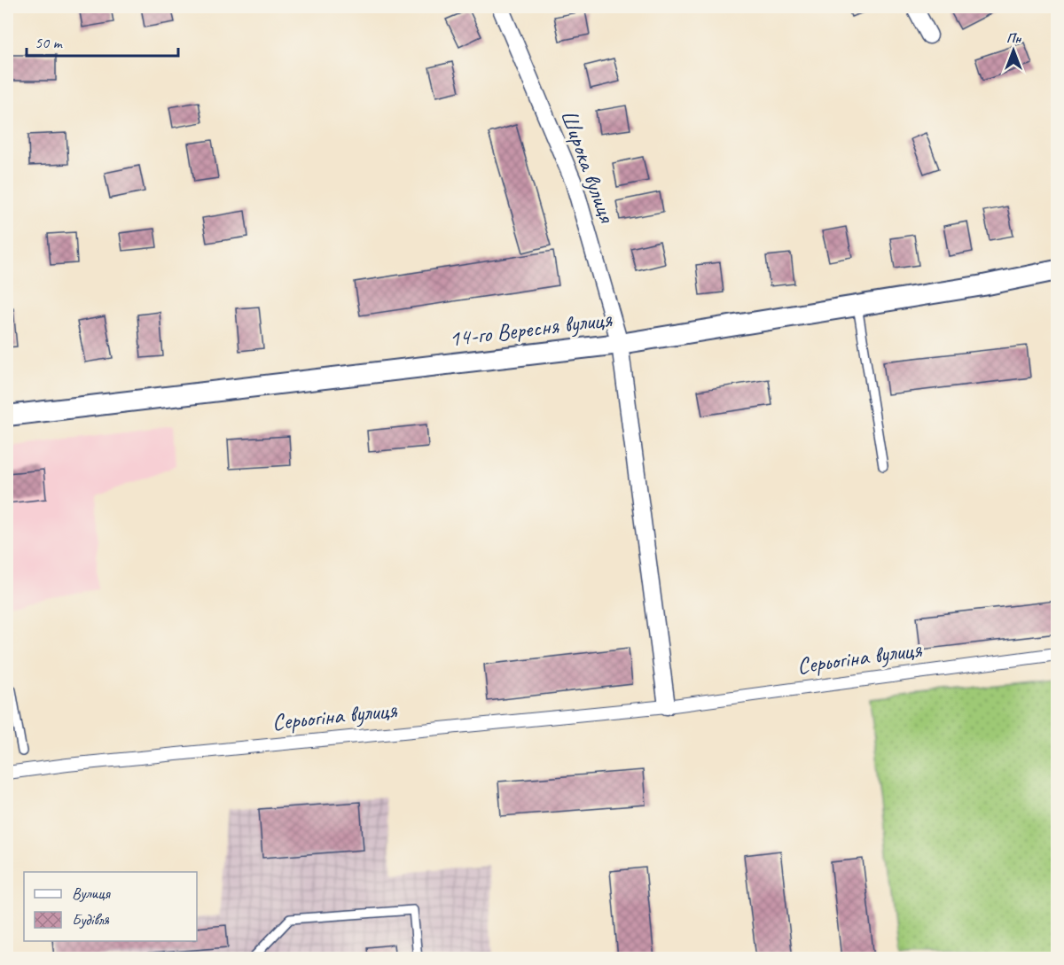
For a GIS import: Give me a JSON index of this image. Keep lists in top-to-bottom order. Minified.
{"streets":{"street":["Широка вулиця","14-го Вересня вулиця","Серьогіна вулиця"]},"crossings":[["Широка вулиця","14-го Вересня вулиця"]],"legend":["Вулиця","Будівля"],"scale_bar":"50 m","north":"top"}
